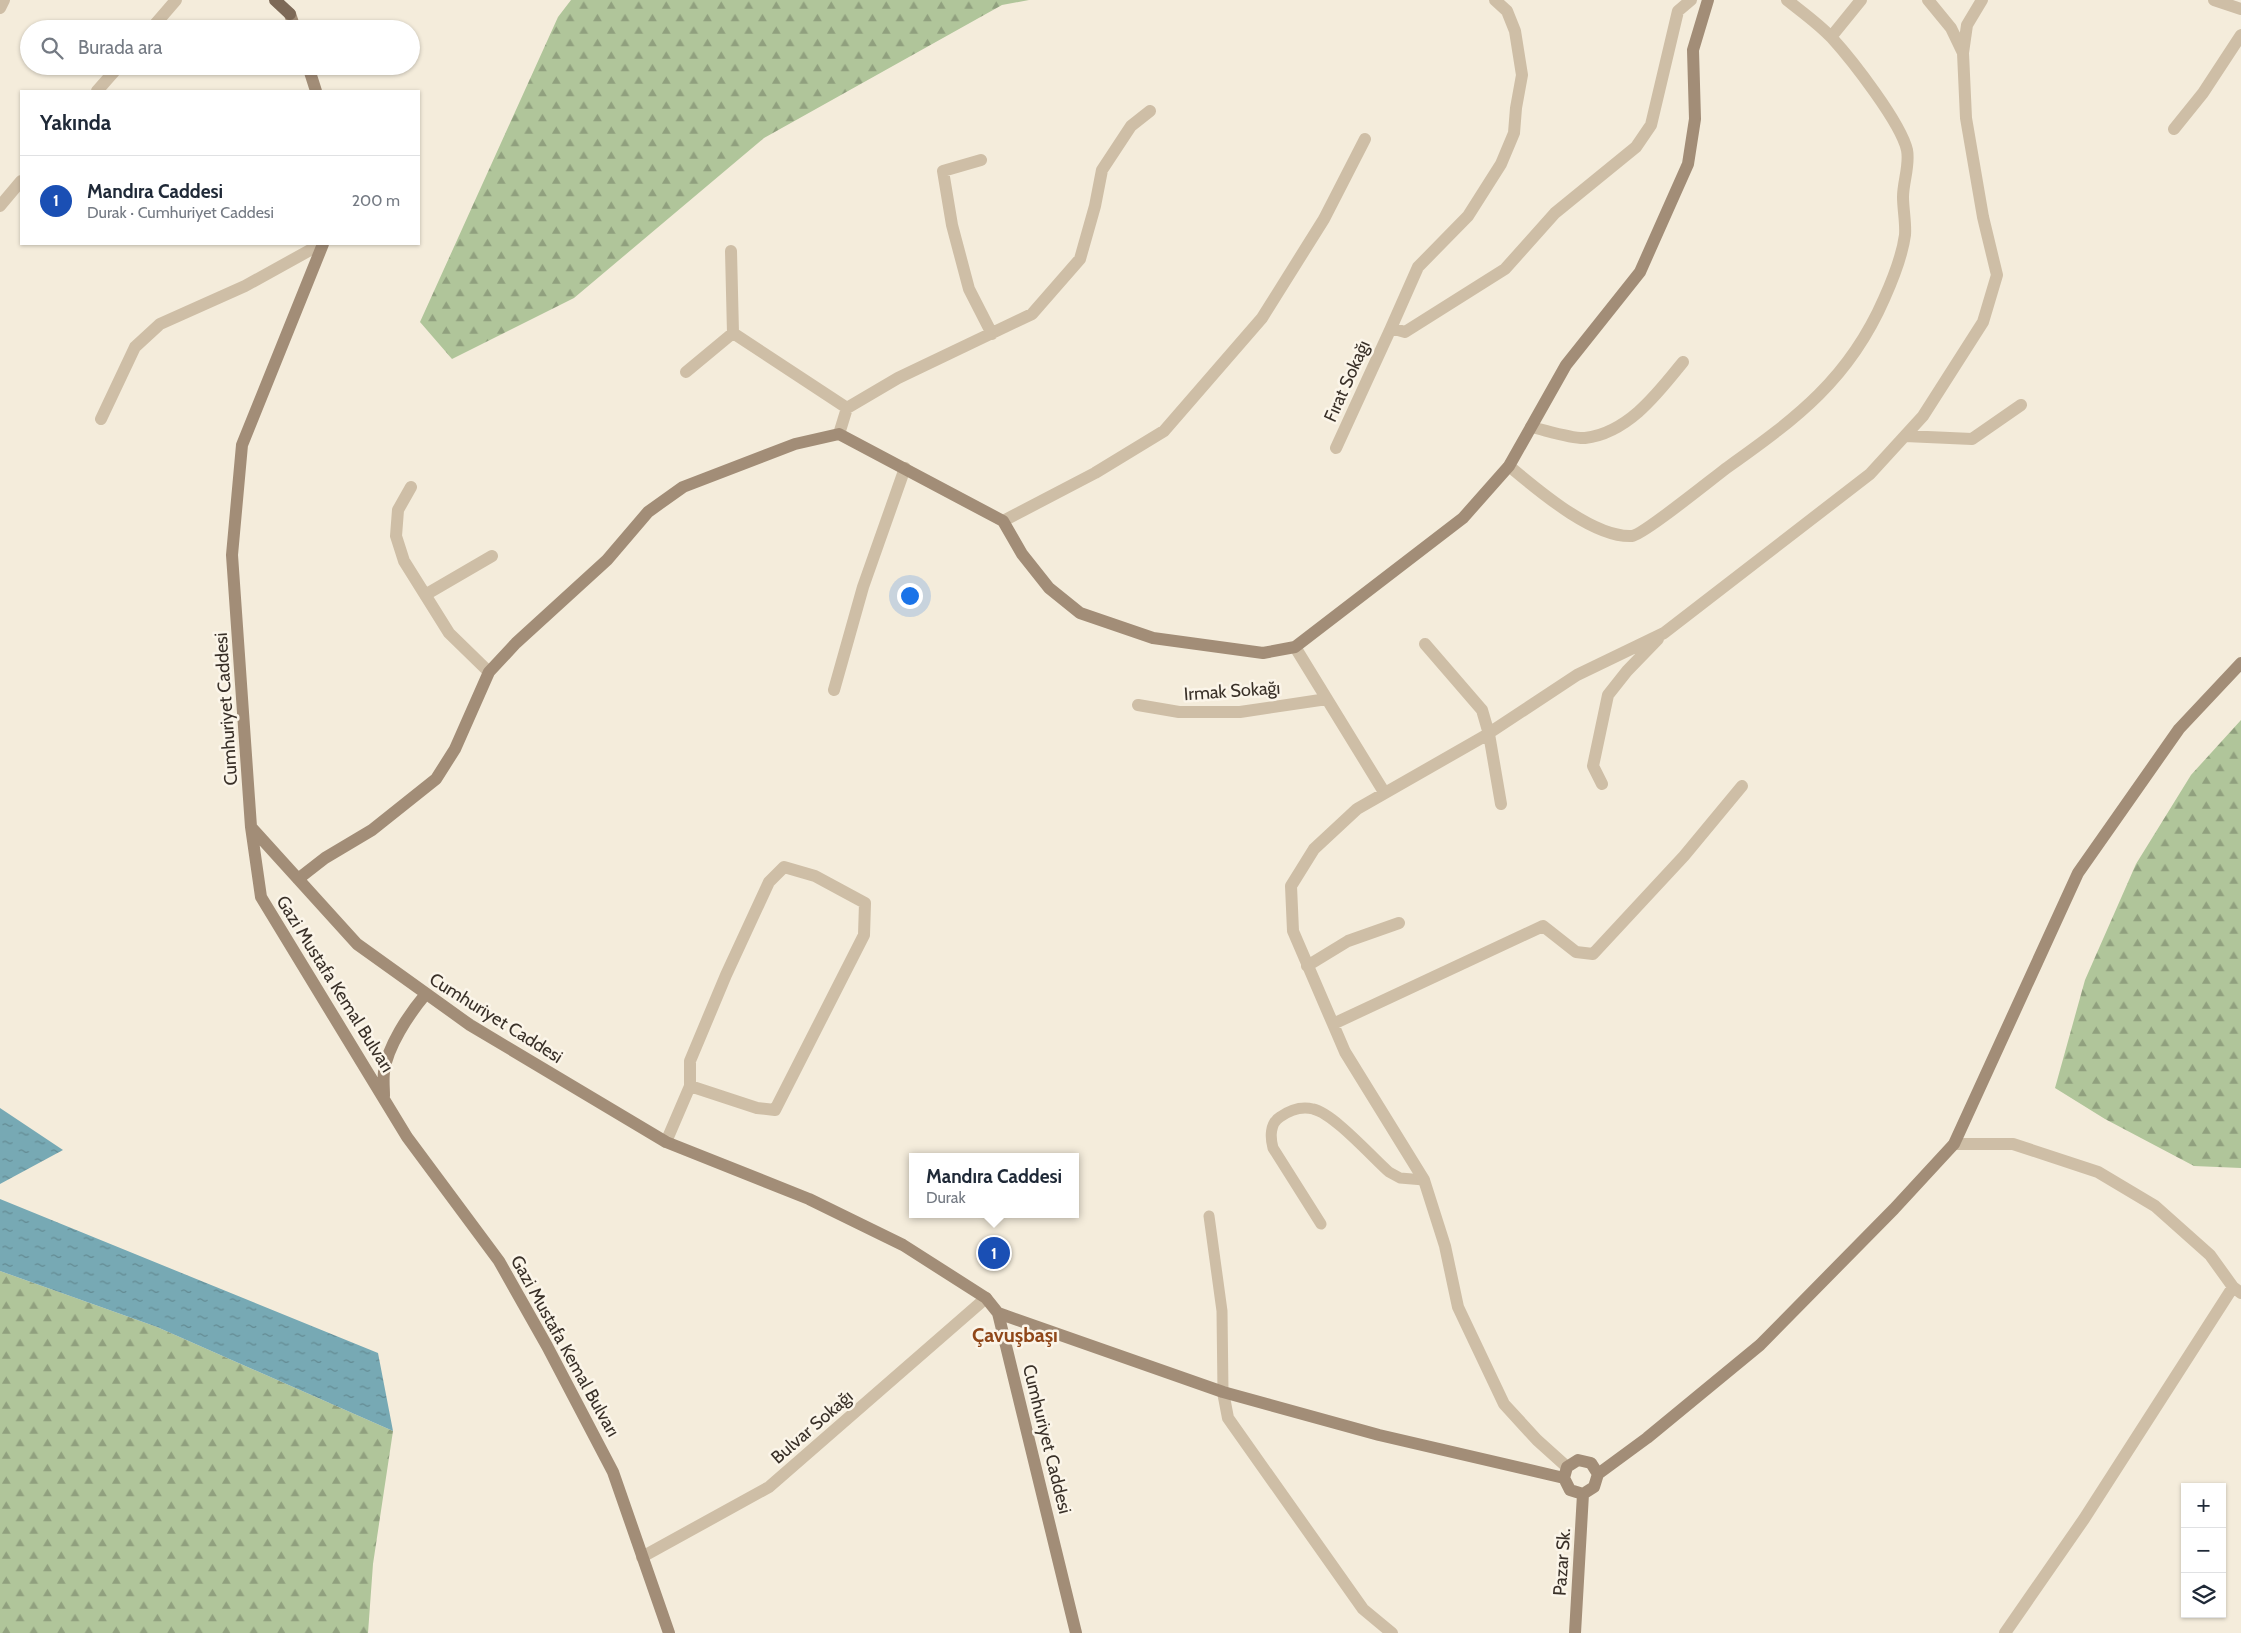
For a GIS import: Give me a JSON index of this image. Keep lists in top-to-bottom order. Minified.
{"streets":{"street":["Fırat Sokağı","Irmak Sokağı","Cumhuriyet Caddesi","Gazi Mustafa Kemal Bulvarı","Bulvar Sokağı","Pazar Sk."]},"crossings":[["Cumhuriyet Caddesi","Gazi Mustafa Kemal Bulvarı"],["Cumhuriyet Caddesi","Bulvar Sokağı"],["Gazi Mustafa Kemal Bulvarı","Bulvar Sokağı"]],"districts":["Çavuşbaşı"],"page":{"search":"Burada ara","heading":"Yakında","list":[{"mark":"1","name":"Mandıra Caddesi","note":"Durak · Cumhuriyet Caddesi","value":"200 m"}],"popup":["Mandıra Caddesi","Durak"],"pins":"1","map_buttons":["+","−"]}}
